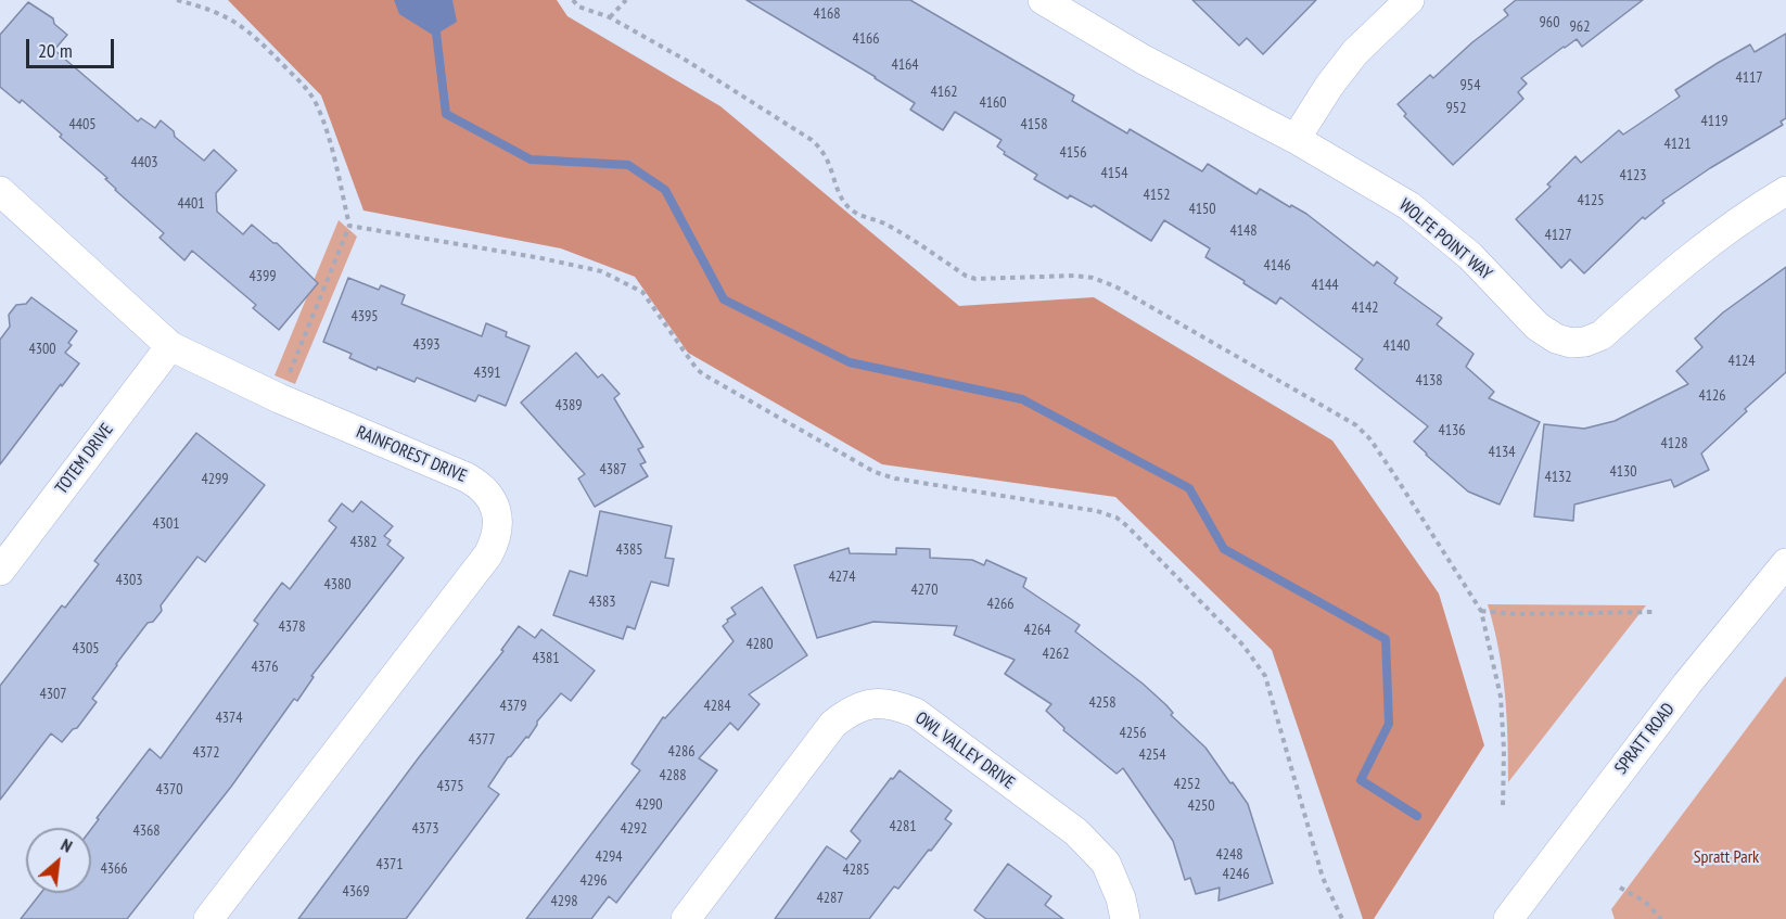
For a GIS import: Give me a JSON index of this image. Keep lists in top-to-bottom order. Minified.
{"streets":{"street":["WOLFE POINT WAY","RAINFOREST DRIVE","TOTEM DRIVE","SPRATT ROAD","OWL VALLEY DRIVE"]},"crossings":[["RAINFOREST DRIVE","TOTEM DRIVE"]],"parks":["Spratt Park"],"house_numbers":["4168","960","962","4166","4164","4117","954","4162","4160","952","4119","4405","4158","4121","4156","4403","4154","4123","4152","4125","4401","4150","4148","4127","4146","4399","4144","4142","4395","4393","4140","4300","4124","4391","4138","4126","4389","4136","4128","4134","4387","4130","4132","4299","4301","4382","4385","4274","4303","4380","4270","4383","4266","4378","4264","4280","4305","4262","4381","4376","4307","4258","4379","4284","4374","4256","4377","4286","4372","4254","4288","4252","4375","4370","4290","4250","4281","4373","4292","4368","4248","4294","4371","4366","4285","4246","4296","4369","4287","4298"],"scale_bar":"20 m","north":"top right"}
